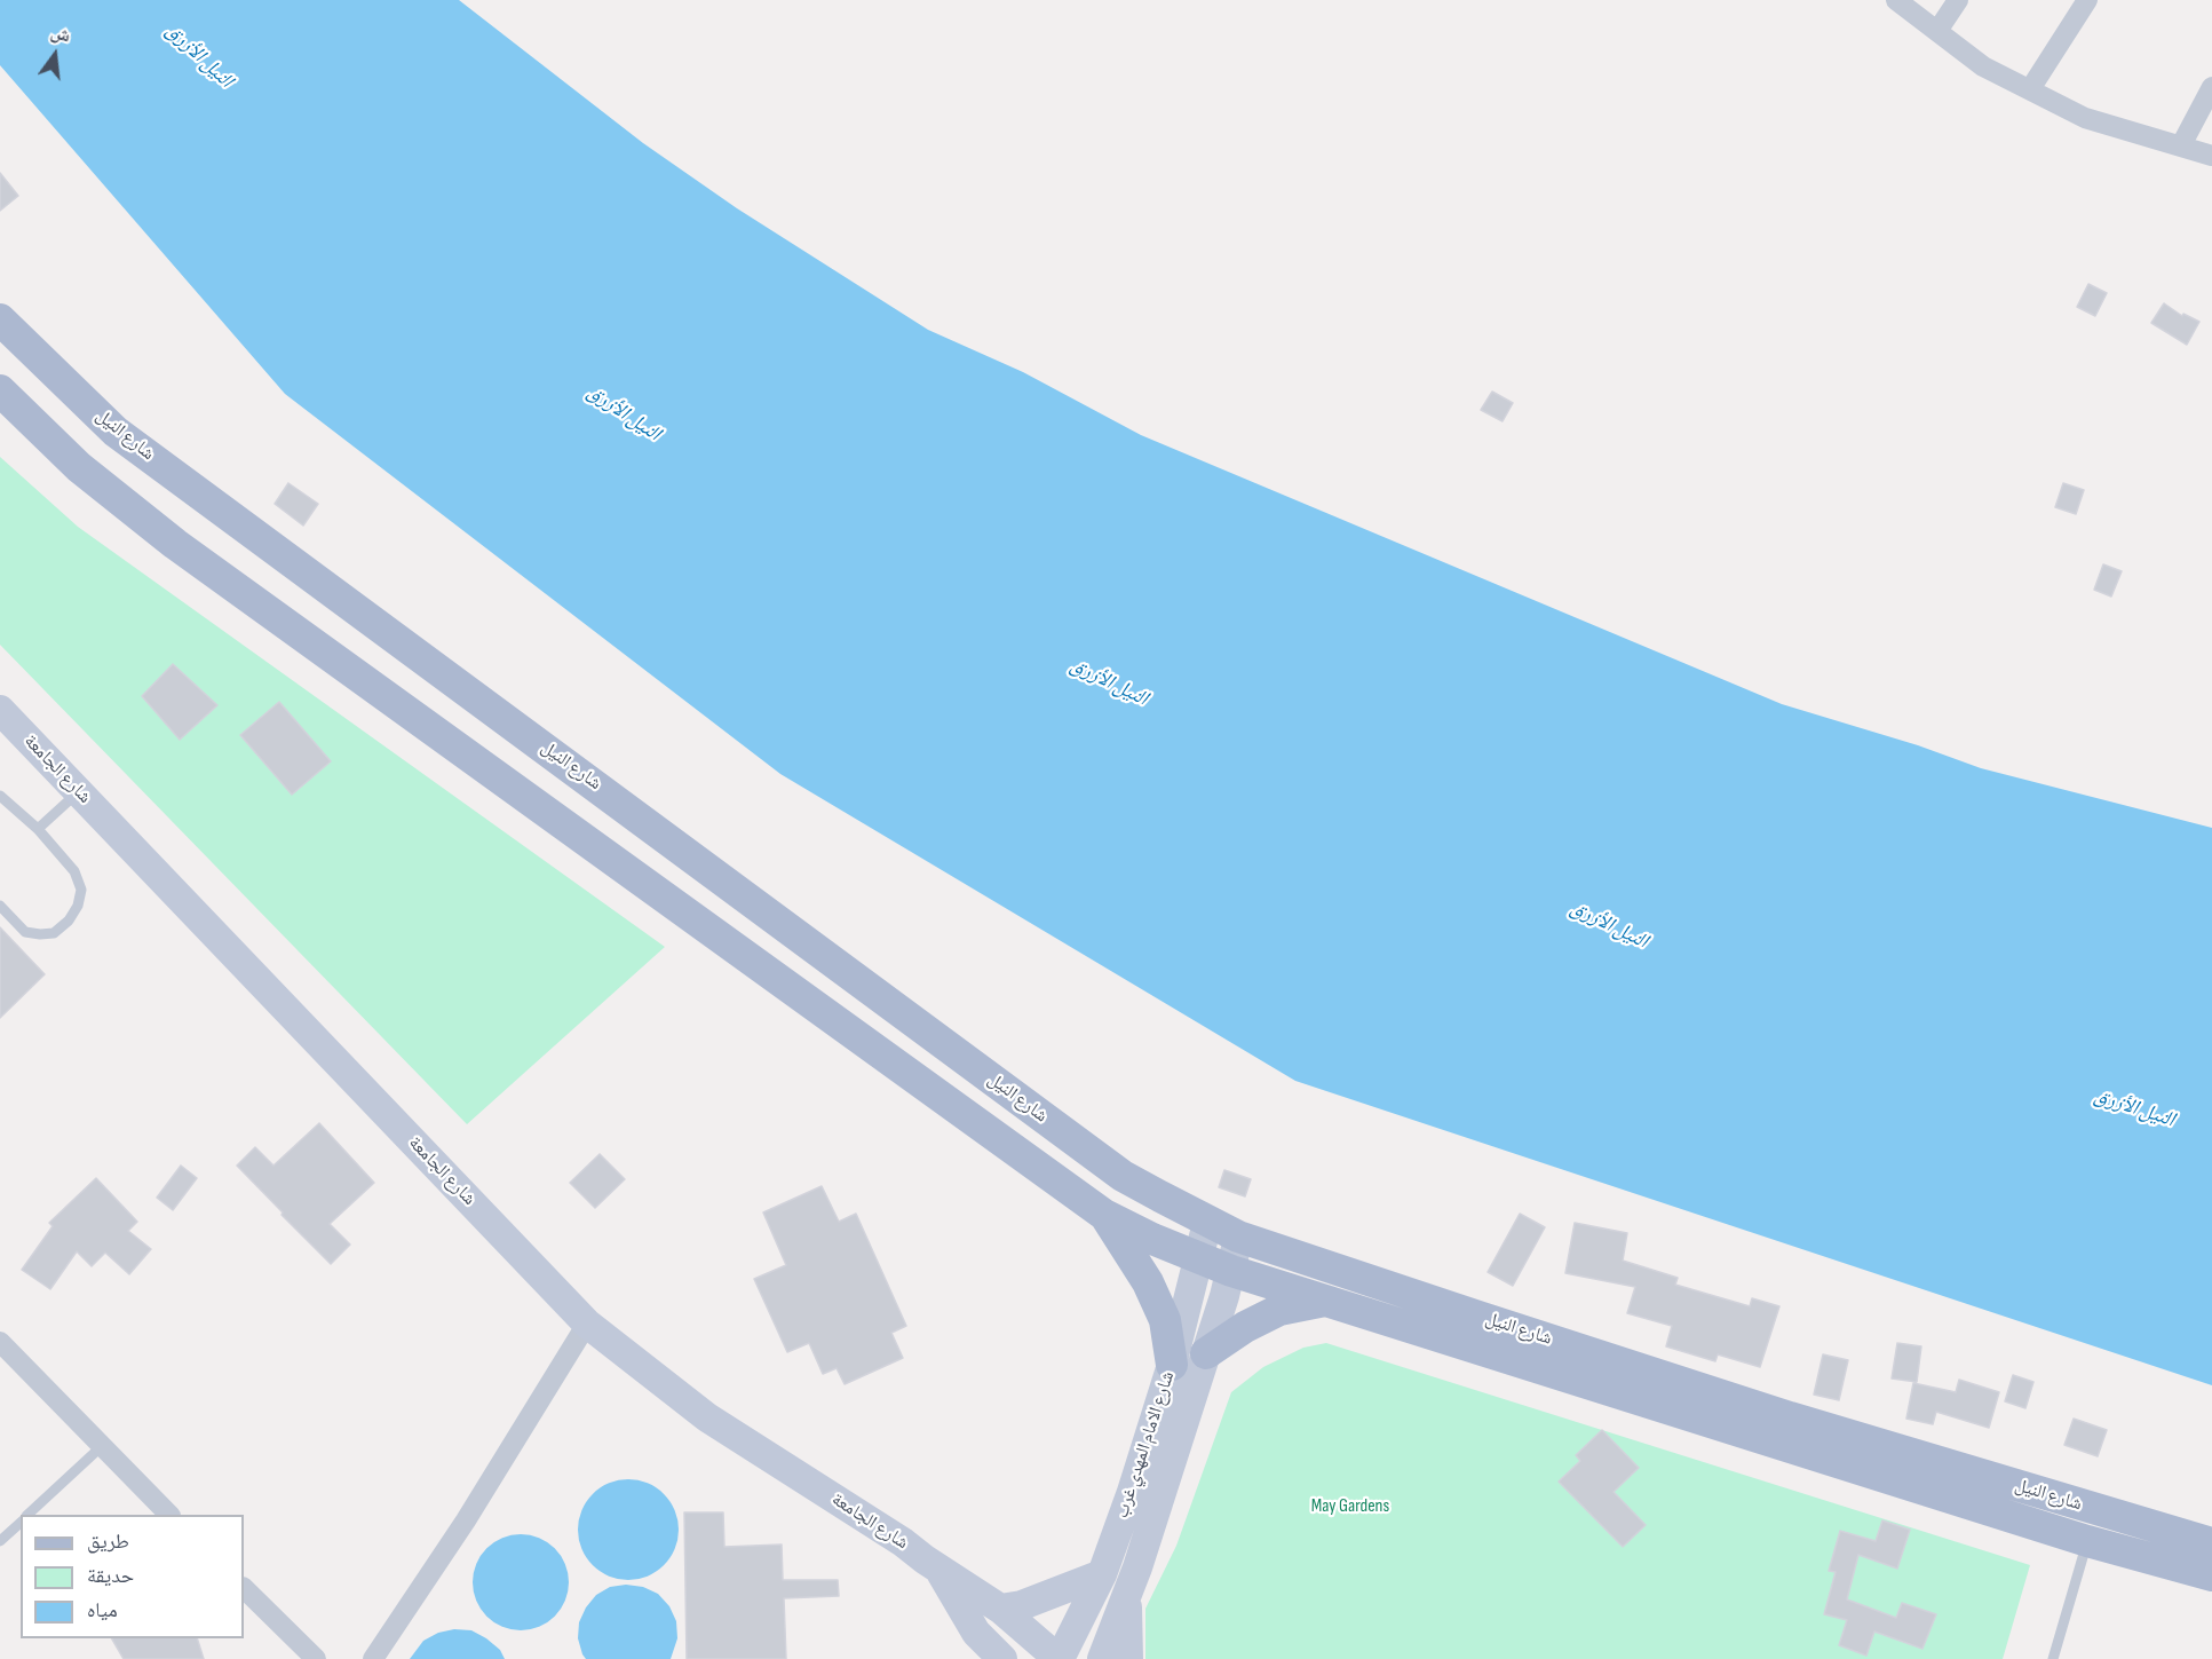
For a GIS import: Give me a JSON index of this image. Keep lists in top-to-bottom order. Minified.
{"streets":{"main road":["شارع النيل","شارع الجامعة","شارع الامام المهدي غرب"]},"crossings":[["شارع النيل","شارع الامام المهدي غرب"],["شارع الجامعة","شارع الامام المهدي غرب"]],"water":["النيل الأزرق"],"parks":["May Gardens"],"legend":["طريق","حديقة","مياه"],"north":"top"}
